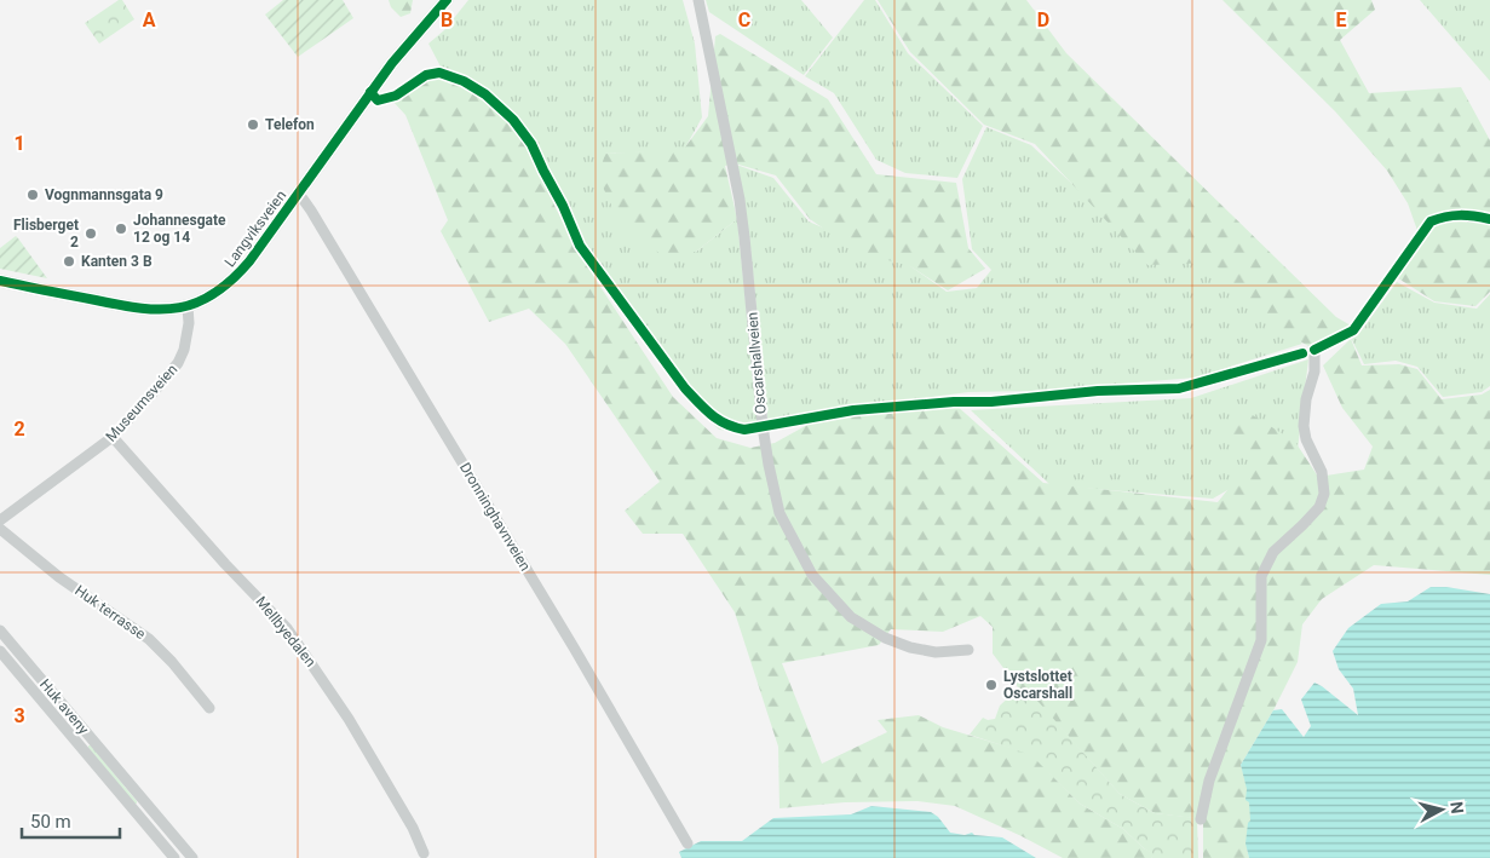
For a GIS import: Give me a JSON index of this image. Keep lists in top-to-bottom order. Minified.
{"streets":{"street":["Langviksveien","Oscarshallveien","Museumsveien","Dronninghavnveien","Huk terrasse","Mellbyedalen","Huk aveny"]},"crossings":[["Langviksveien","Museumsveien"],["Langviksveien","Dronninghavnveien"],["Museumsveien","Mellbyedalen"]],"places":["Telefon","Vognmannsgata 9","Johannesgate 12 og 14","Flisberget 2","Kanten 3 B","Lystslottet Oscarshall"],"scale_bar":"50 m","north":"right","grid":{"columns":["A","B","C","D","E"],"rows":["1","2","3"]}}
